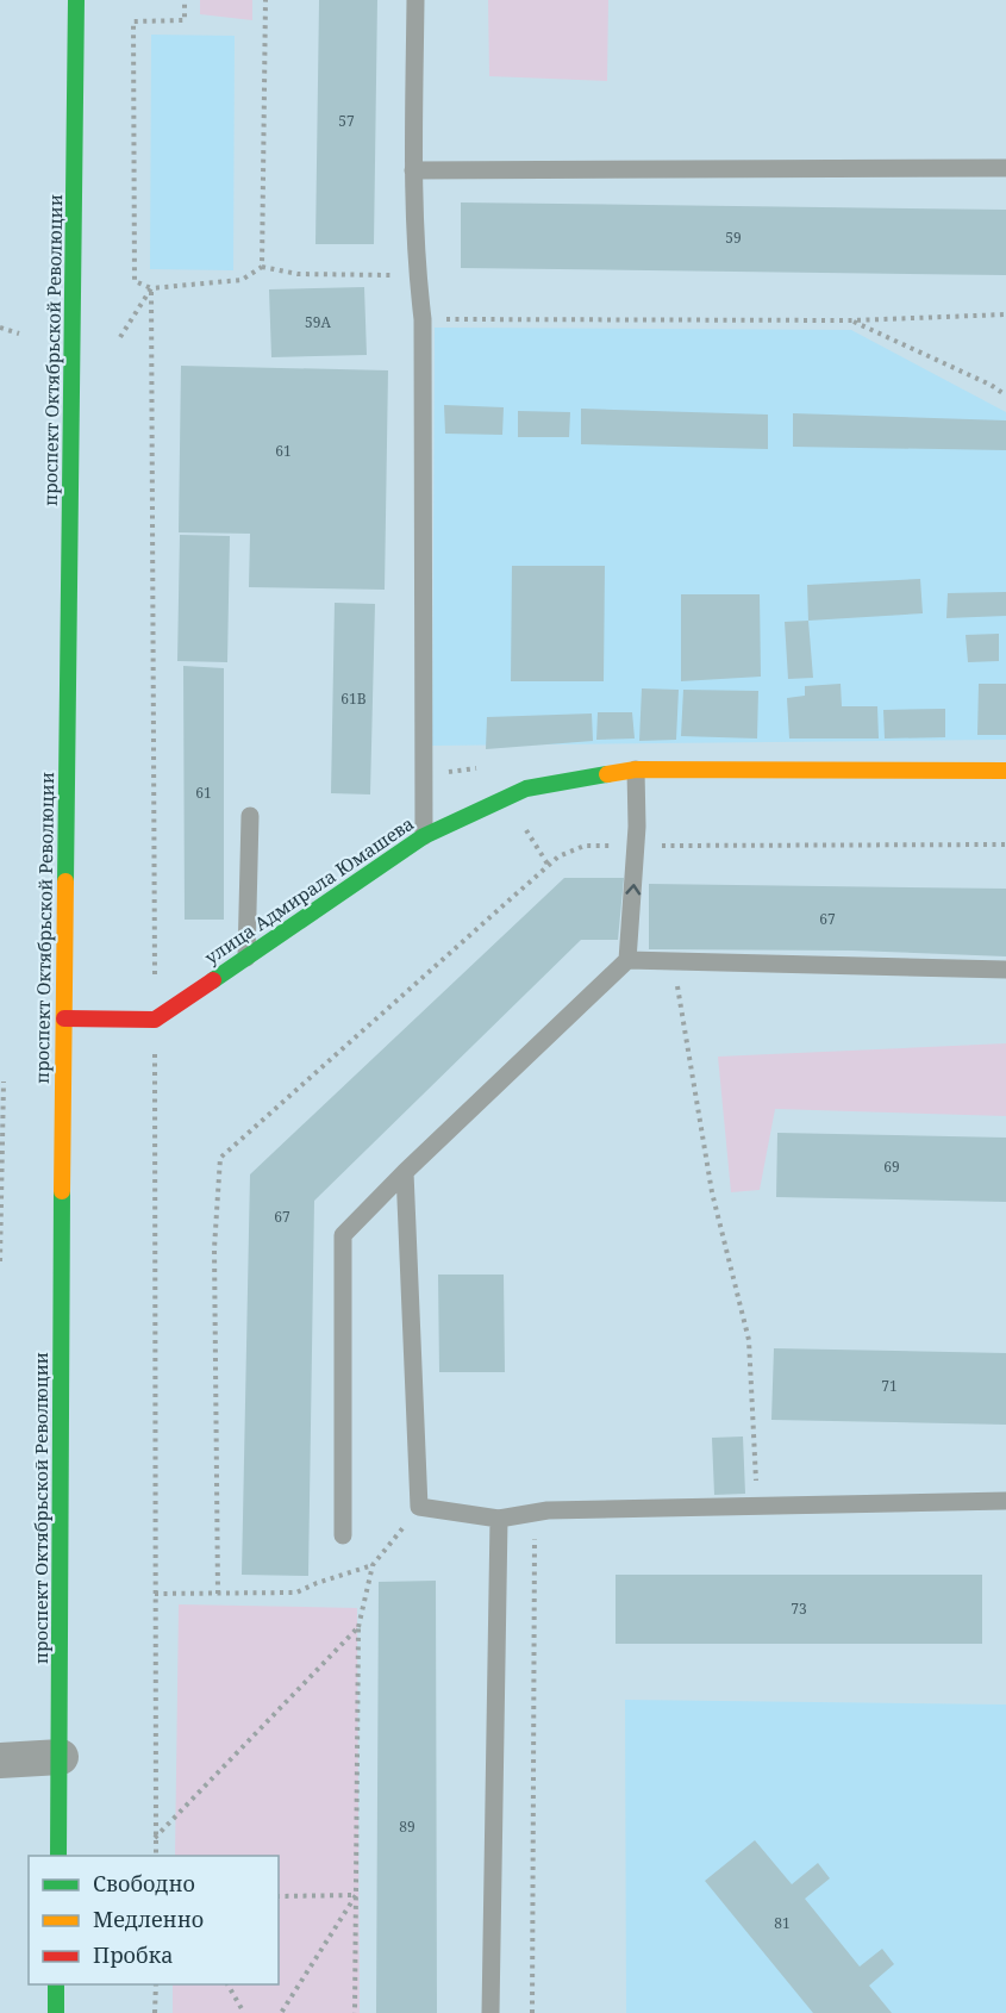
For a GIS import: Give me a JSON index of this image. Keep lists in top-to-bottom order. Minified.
{"streets":{"main road":["проспект Октябрьской Революции","улица Адмирала Юмашева"]},"house_numbers":["57","59","59А","61","61В","61","67","69","67","71","73","89","81"],"legend":["Свободно","Медленно","Пробка"]}
